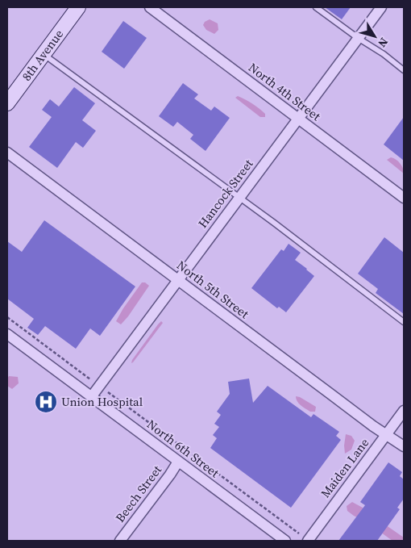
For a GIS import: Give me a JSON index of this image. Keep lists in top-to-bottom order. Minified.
{"streets":{"street":["8th Avenue","North 4th Street","Hancock Street","North 5th Street","North 6th Street","Maiden Lane","Beech Street"]},"crossings":[["North 4th Street","Hancock Street"],["Hancock Street","North 5th Street"],["Hancock Street","North 6th Street"],["North 5th Street","Maiden Lane"],["North 6th Street","Beech Street"]],"places":{"hospital":["Union Hospital"]},"north":"bottom right"}
